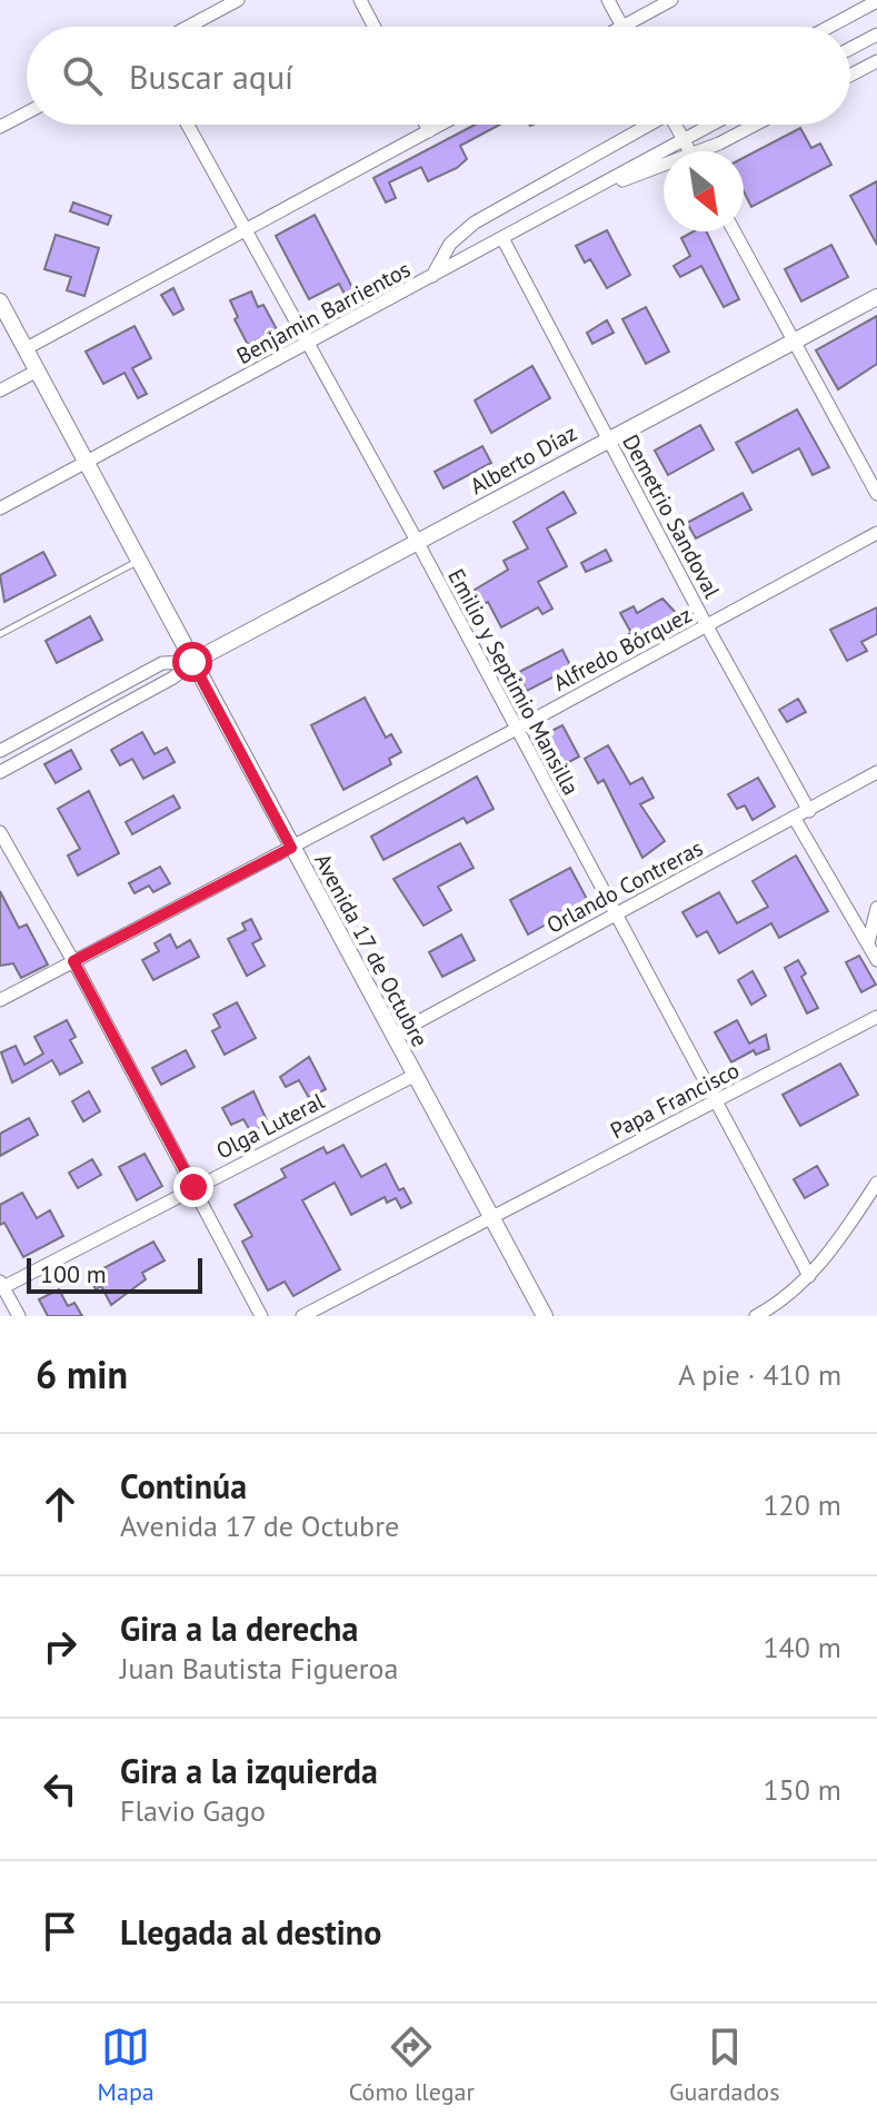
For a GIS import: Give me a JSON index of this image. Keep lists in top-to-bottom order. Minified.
{"streets":{"main road":["Alberto Díaz","Avenida 17 de Octubre"],"street":["Benjamin Barrientos","Demetrio Sandoval","Alfredo Bórquez","Emilio y Septimio Mansilla","Orlando Contreras","Papa Francisco","Olga Luteral"]},"crossings":[["Benjamin Barrientos","Demetrio Sandoval"],["Benjamin Barrientos","Emilio y Septimio Mansilla"],["Benjamin Barrientos","Avenida 17 de Octubre"],["Alberto Díaz","Demetrio Sandoval"],["Alberto Díaz","Emilio y Septimio Mansilla"],["Alberto Díaz","Avenida 17 de Octubre"],["Demetrio Sandoval","Alfredo Bórquez"],["Demetrio Sandoval","Orlando Contreras"],["Alfredo Bórquez","Emilio y Septimio Mansilla"],["Alfredo Bórquez","Avenida 17 de Octubre"],["Emilio y Septimio Mansilla","Orlando Contreras"],["Emilio y Septimio Mansilla","Papa Francisco"],["Orlando Contreras","Avenida 17 de Octubre"],["Avenida 17 de Octubre","Papa Francisco"],["Avenida 17 de Octubre","Olga Luteral"]],"scale_bar":"100 m","north":"bottom right","page":{"search":"Buscar aquí","scale":"100 m","heading":["6 min","A pie · 410 m"],"list":[["Continúa","Avenida 17 de Octubre","120 m"],["Gira a la derecha","Juan Bautista Figueroa","140 m"],["Gira a la izquierda","Flavio Gago","150 m"],"Llegada al destino"],"nav":["Mapa","Cómo llegar","Guardados"]}}
